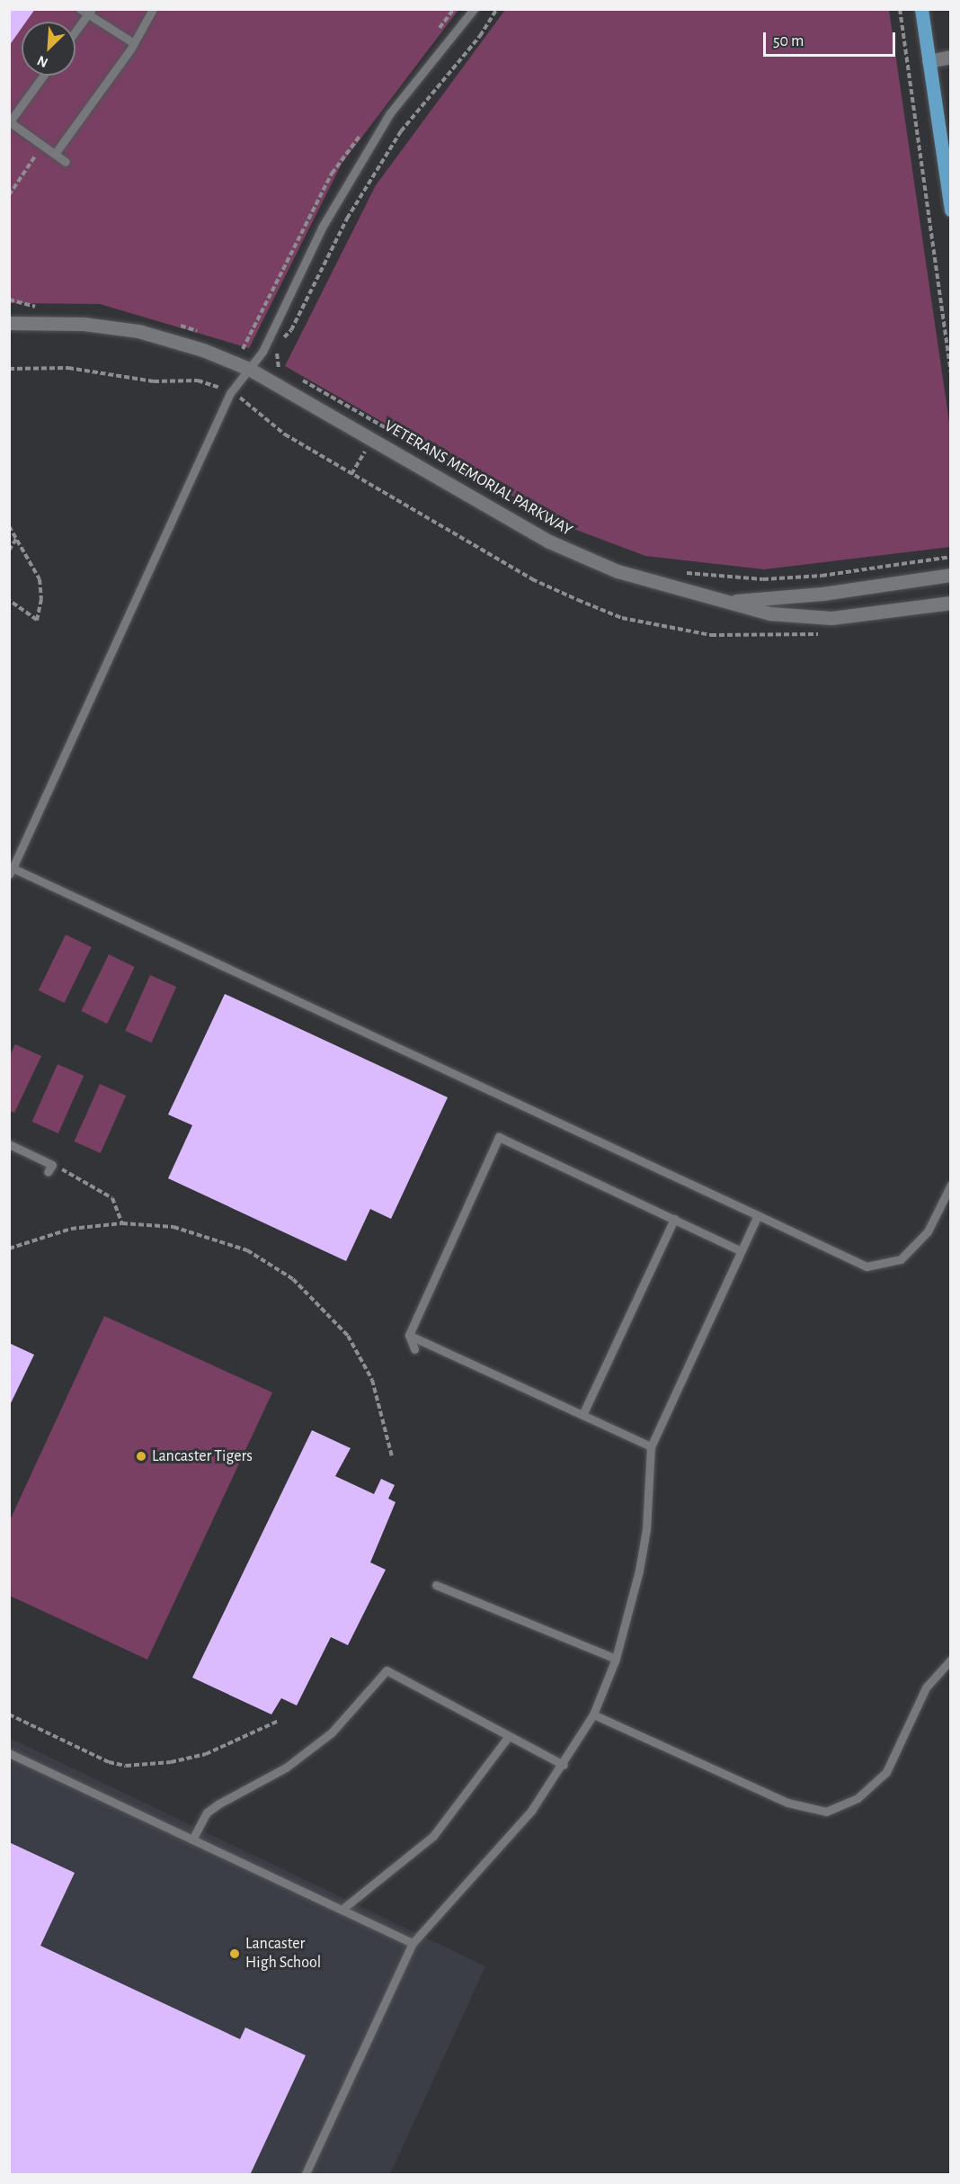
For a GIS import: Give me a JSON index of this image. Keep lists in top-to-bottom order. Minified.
{"streets":{"street":["VETERANS MEMORIAL PARKWAY"]},"places":["Lancaster Tigers","Lancaster High School"],"scale_bar":"50 m","north":"bottom left"}
